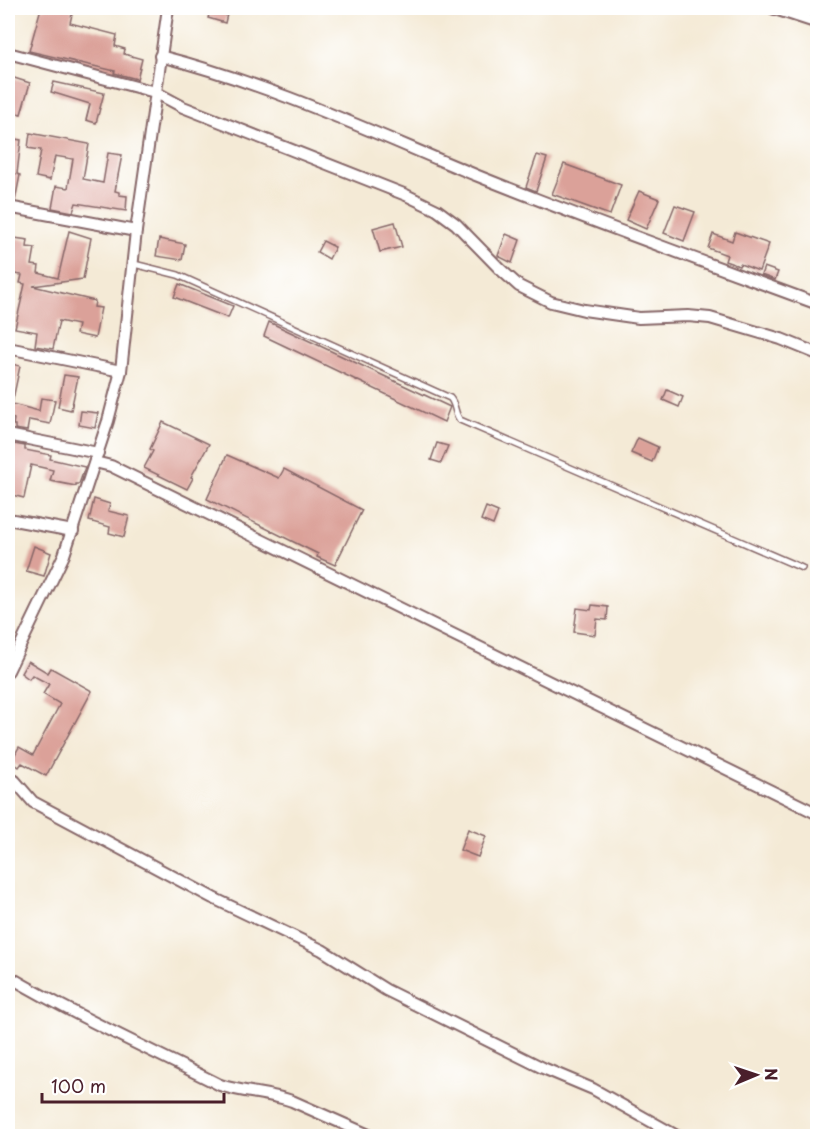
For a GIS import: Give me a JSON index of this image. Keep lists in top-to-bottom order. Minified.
{"scale_bar":"100 m","north":"right"}
